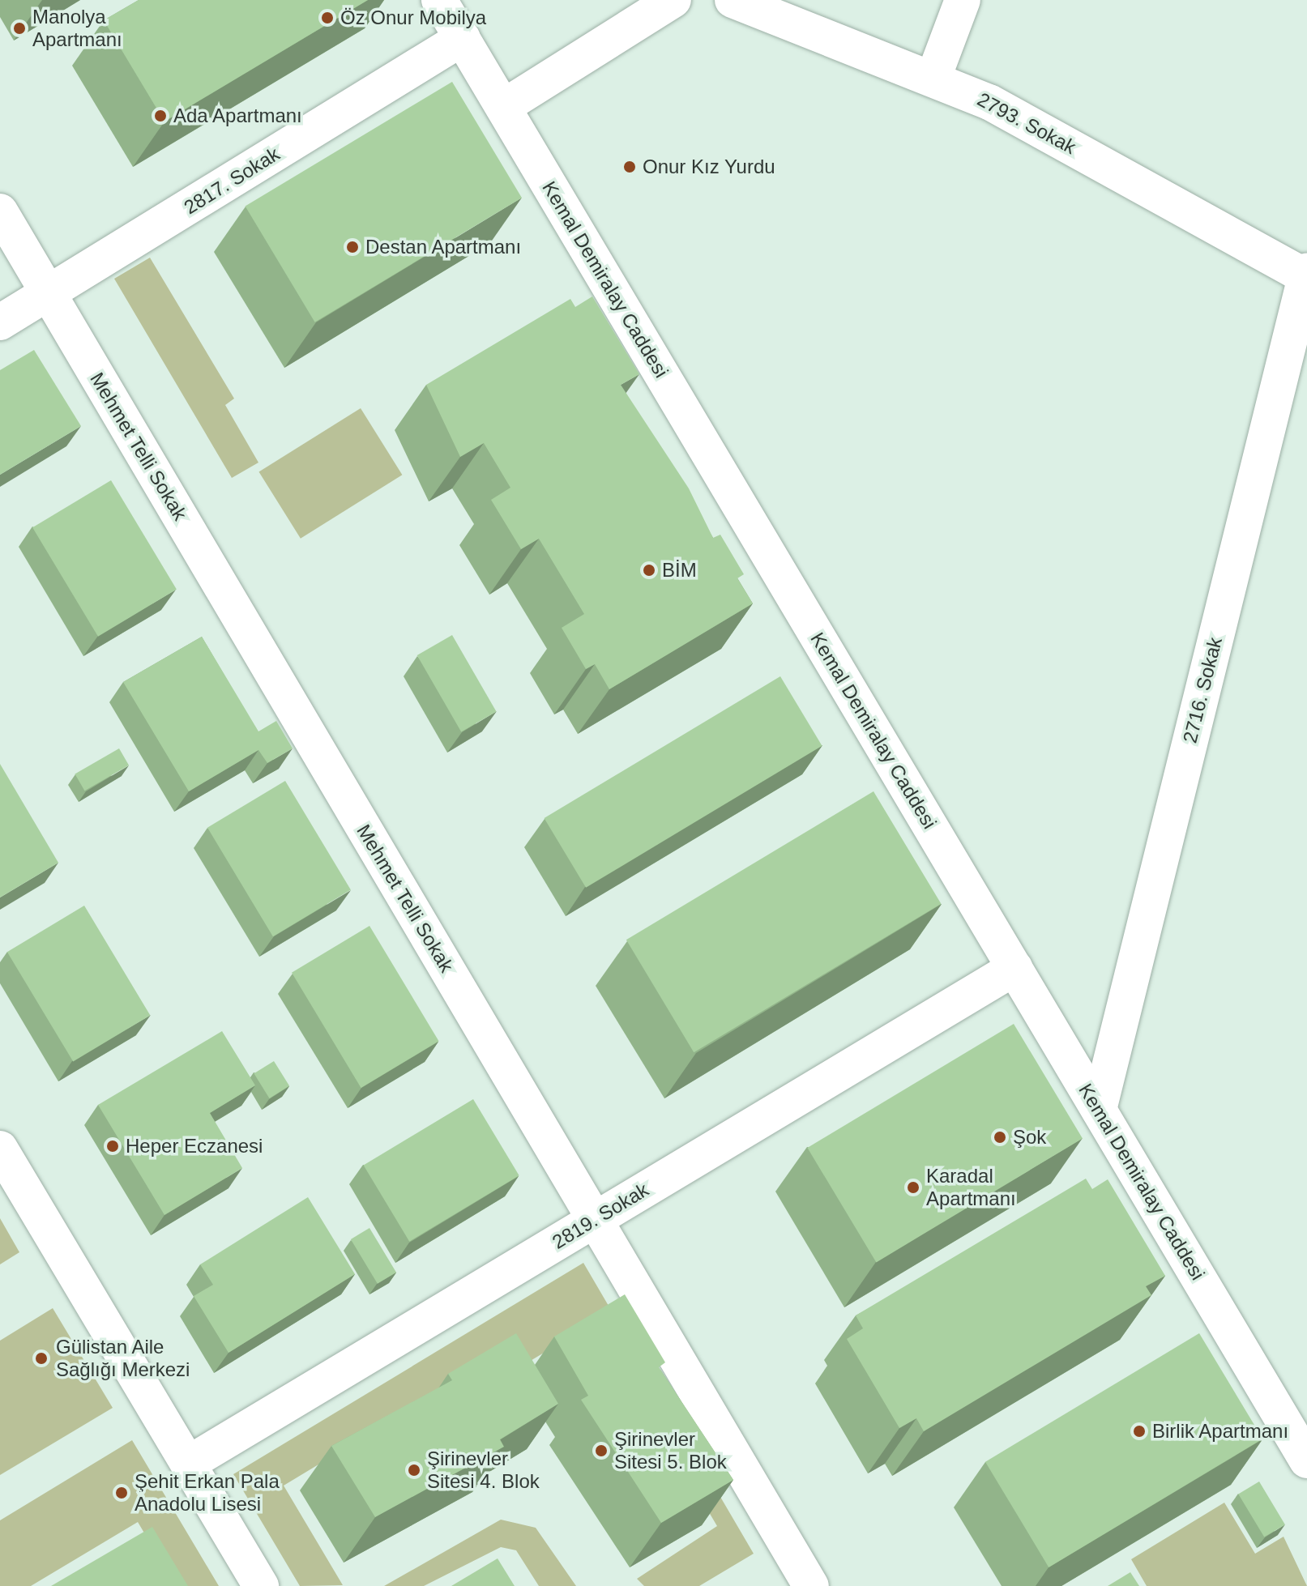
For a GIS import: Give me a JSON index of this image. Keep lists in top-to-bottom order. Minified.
{"streets":{"street":["2793. Sokak","2817. Sokak","Kemal Demiralay Caddesi","Mehmet Telli Sokak","2716. Sokak","2819. Sokak"]},"crossings":[["2793. Sokak","2716. Sokak"],["2817. Sokak","Kemal Demiralay Caddesi"],["2817. Sokak","Mehmet Telli Sokak"],["Kemal Demiralay Caddesi","2716. Sokak"],["Kemal Demiralay Caddesi","2819. Sokak"],["Mehmet Telli Sokak","2819. Sokak"]],"places":["Öz Onur Mobilya","Manolya Apartmanı","Ada Apartmanı","Onur Kız Yurdu","Destan Apartmanı","BİM","Şok","Heper Eczanesi","Karadal Apartmanı","Gülistan Aile Sağlığı Merkezi","Birlik Apartmanı","Şirinevler Sitesi 5. Blok","Şirinevler Sitesi 4. Blok","Şehit Erkan Pala Anadolu Lisesi"]}
